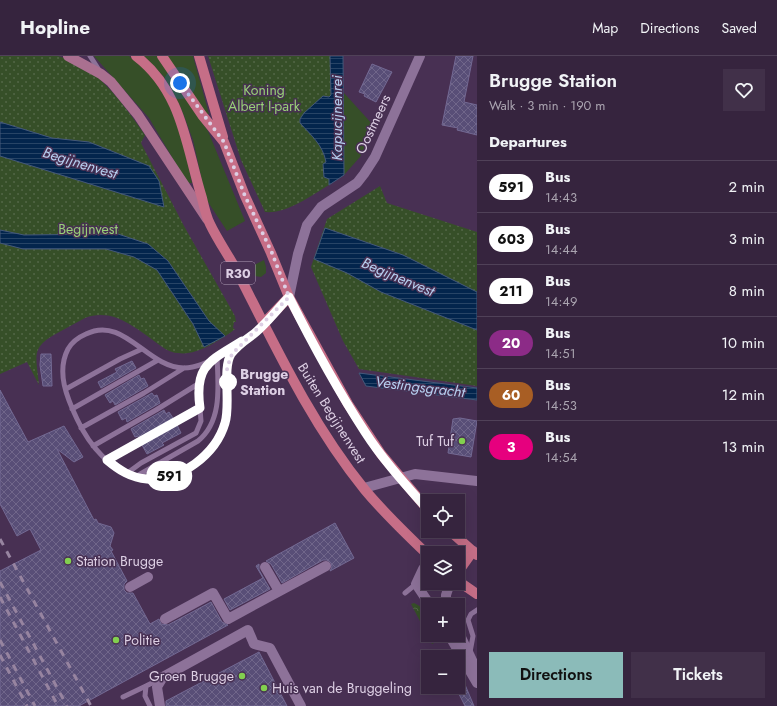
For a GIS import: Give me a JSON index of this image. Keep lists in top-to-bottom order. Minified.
{"streets":{"main road":["R30","Buiten Begijnenvest"],"street":["Oostmeers"]},"crossings":[["Oostmeers","Buiten Begijnenvest"],["R30","Buiten Begijnenvest"]],"water":["Kapucijnenrei","Begijnenvest","Vestingsgracht"],"parks":["Koning Albert I-park","Begijnvest"],"places":["Brugge Station","Tuf Tuf","Station Brugge","Politie","Groen Brugge","Huis van de Bruggeling"],"lines":["bus line 591"],"page":{"header":"Hopline","nav":["Map","Directions","Saved"],"on_map":"591","heading":[["Brugge Station","Walk · 3 min · 190 m"],"Departures"],"list":[{"mark":"591","name":"Bus","note":"14:43","value":"2 min"},{"mark":"603","name":"Bus","note":"14:44","value":"3 min"},{"mark":"211","name":"Bus","note":"14:49","value":"8 min"},{"mark":"20","name":"Bus","note":"14:51","value":"10 min"},{"mark":"60","name":"Bus","note":"14:53","value":"12 min"},{"mark":"3","name":"Bus","note":"14:54","value":"13 min"}],"map_buttons":["+","−"],"buttons":["Directions","Tickets"]}}
